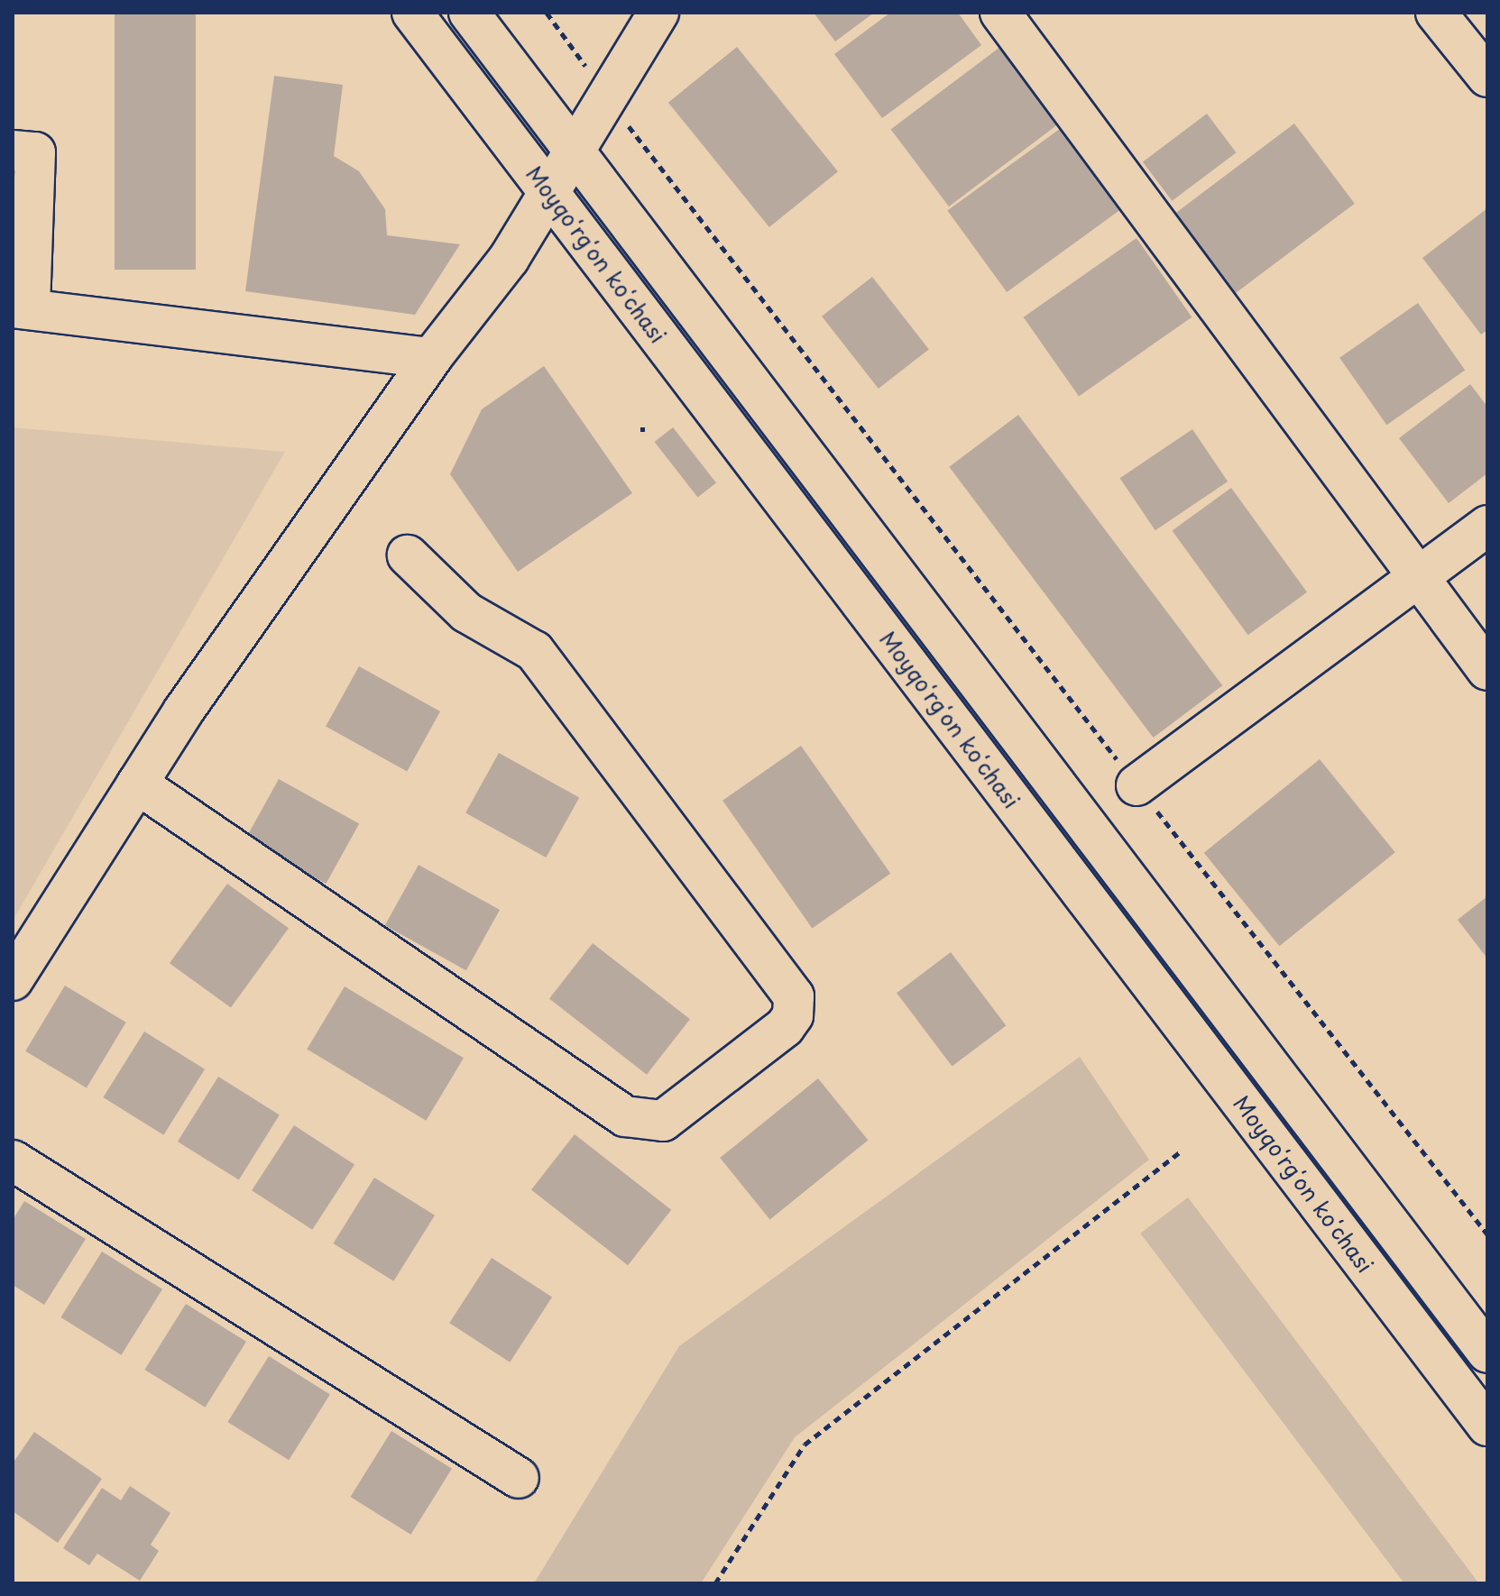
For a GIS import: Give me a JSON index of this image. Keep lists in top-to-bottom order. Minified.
{"streets":{"street":["Moyqoʻrgʻon koʻchasi"]}}
